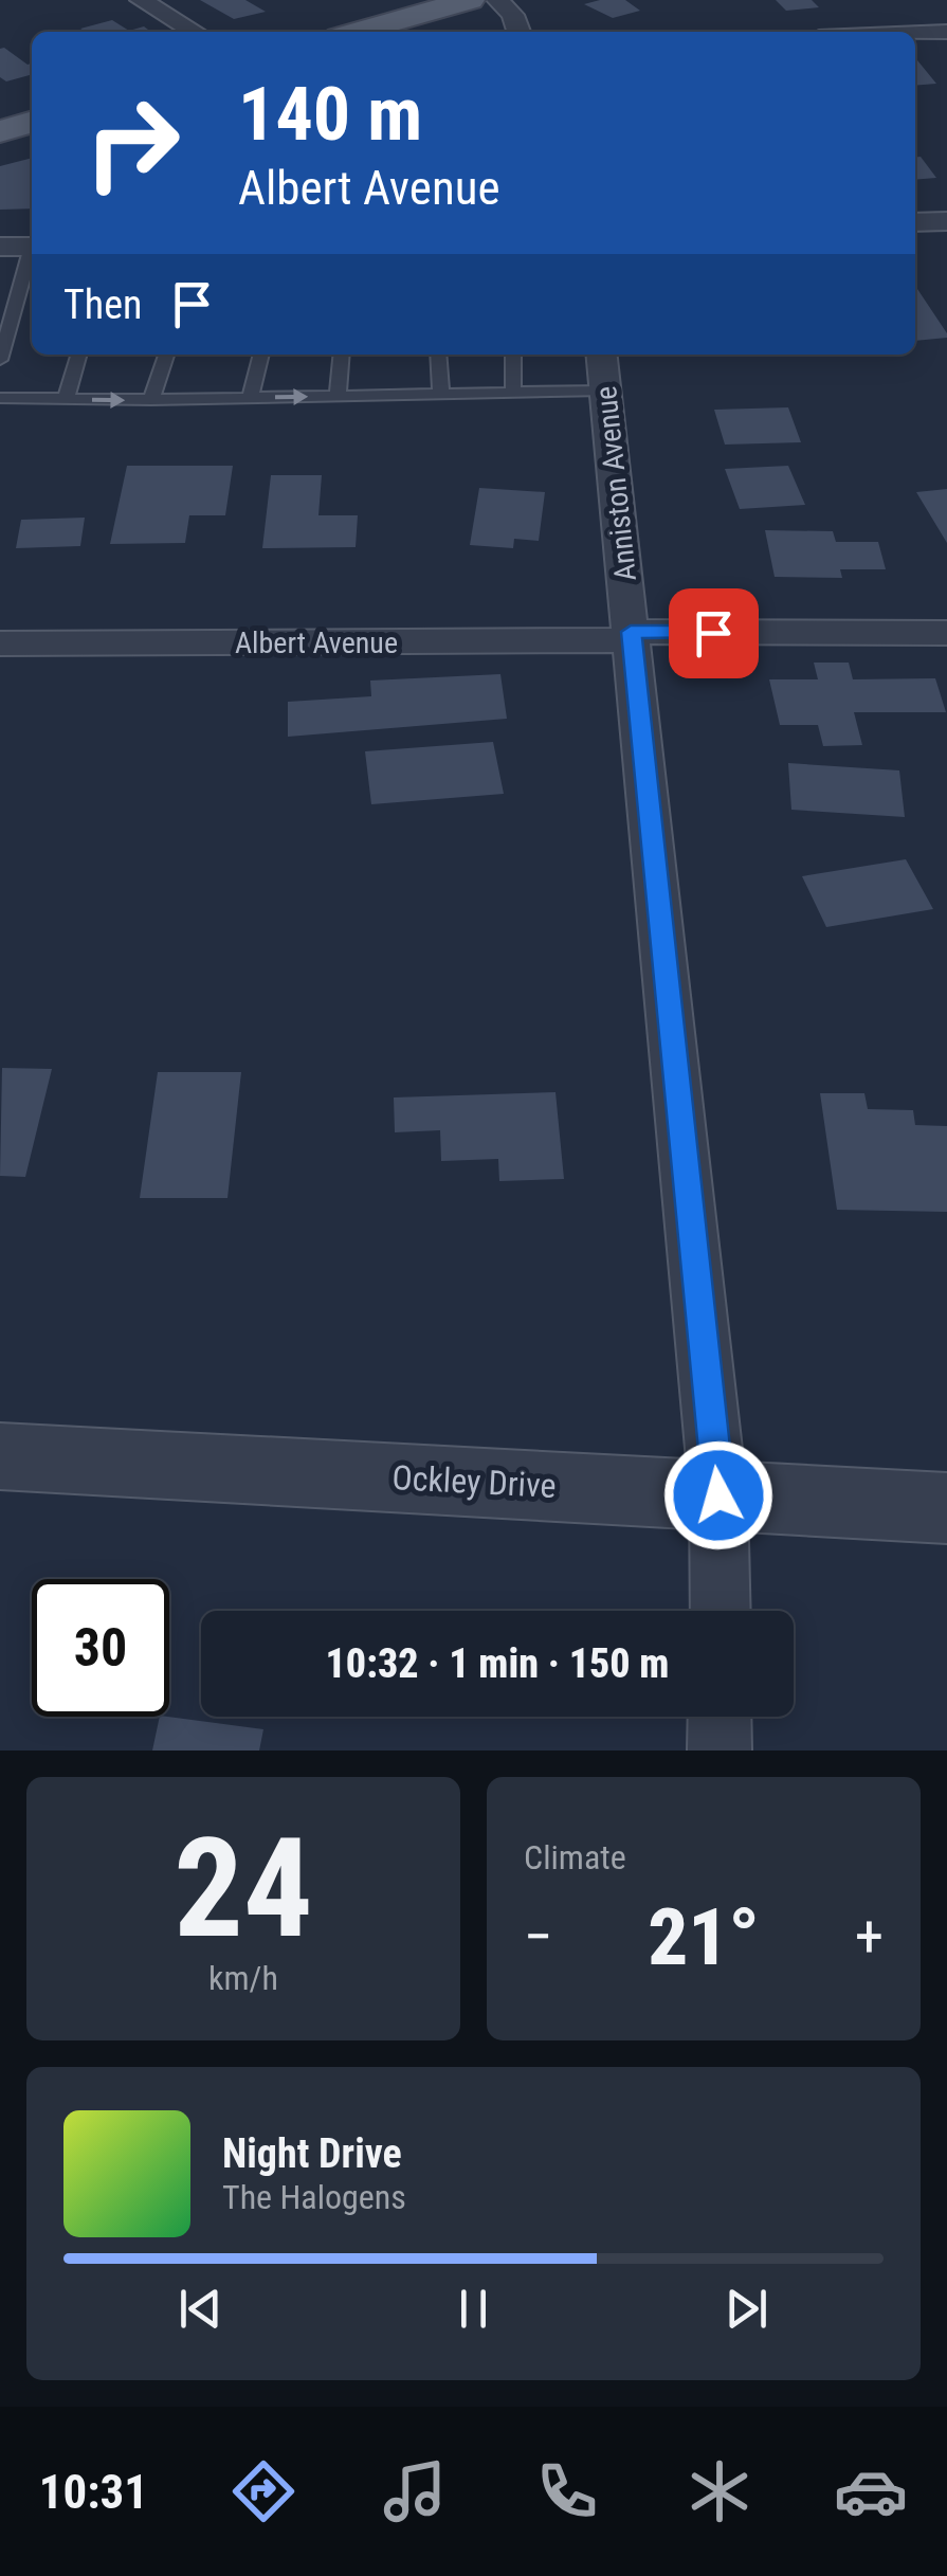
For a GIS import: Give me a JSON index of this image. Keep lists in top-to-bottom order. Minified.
{"streets":{"street":["Anniston Avenue","Albert Avenue","Ockley Drive"]},"crossings":[["Anniston Avenue","Albert Avenue"],["Anniston Avenue","Ockley Drive"]],"page":{"turn":["140 m","Albert Avenue"],"then":"Then","limit":"30","trip":"10:32 · 1 min · 150 m","tile":[["24","km/h"],"Climate"],"heat":["−","21°","+"],"song":["Night Drive","The Halogens"],"tabs":"10:31"}}
